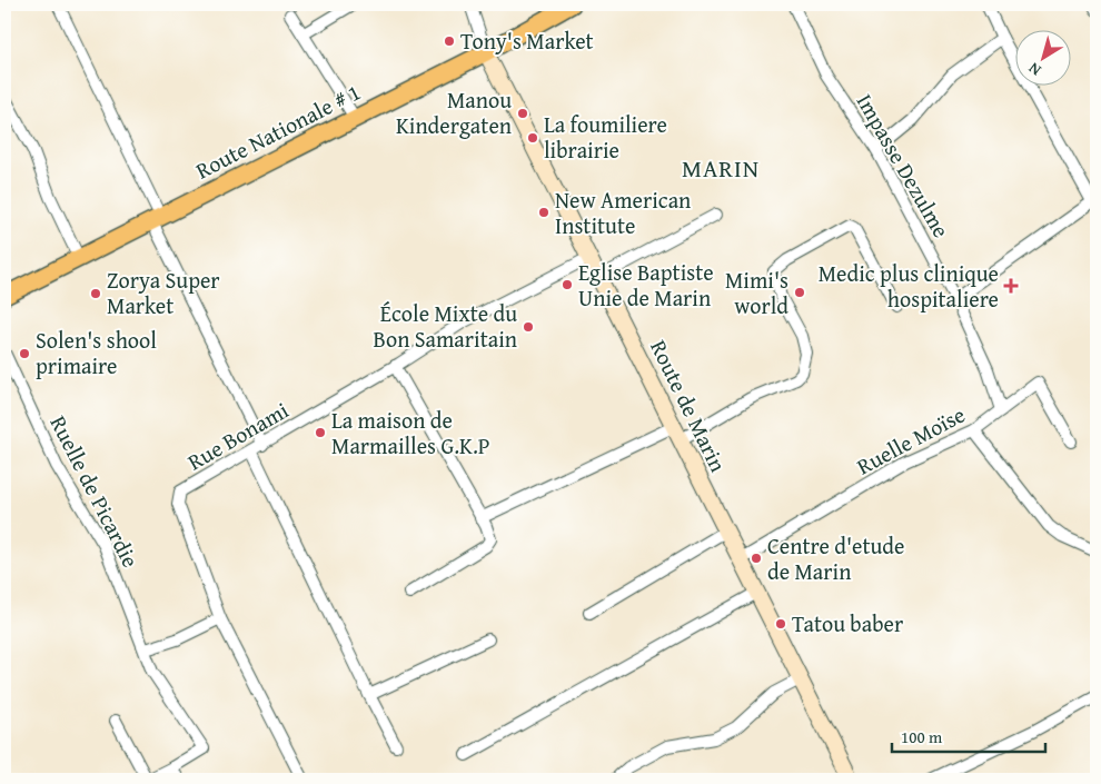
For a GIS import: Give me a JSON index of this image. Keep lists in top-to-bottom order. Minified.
{"streets":{"main road":["Route Nationale # 1","Route de Marin"],"street":["Impasse Dezulme","Rue Bonami","Ruelle Moïse","Ruelle de Picardie"]},"crossings":[["Route Nationale # 1","Route de Marin"],["Impasse Dezulme","Ruelle Moïse"],["Route de Marin","Rue Bonami"],["Route de Marin","Ruelle Moïse"]],"districts":["MARIN"],"places":{"other":["Tony's Market","Manou Kindergaten","La foumiliere librairie","New American Institute","Eglise Baptiste Unie de Marin","Mimi's world","Zorya Super Market","École Mixte du Bon Samaritain","Solen's shool primaire","La maison de Marmailles G.K.P","Centre d'etude de Marin","Tatou baber"],"health":["Medic plus clinique hospitaliere"]},"scale_bar":"100 m","north":"bottom left"}
